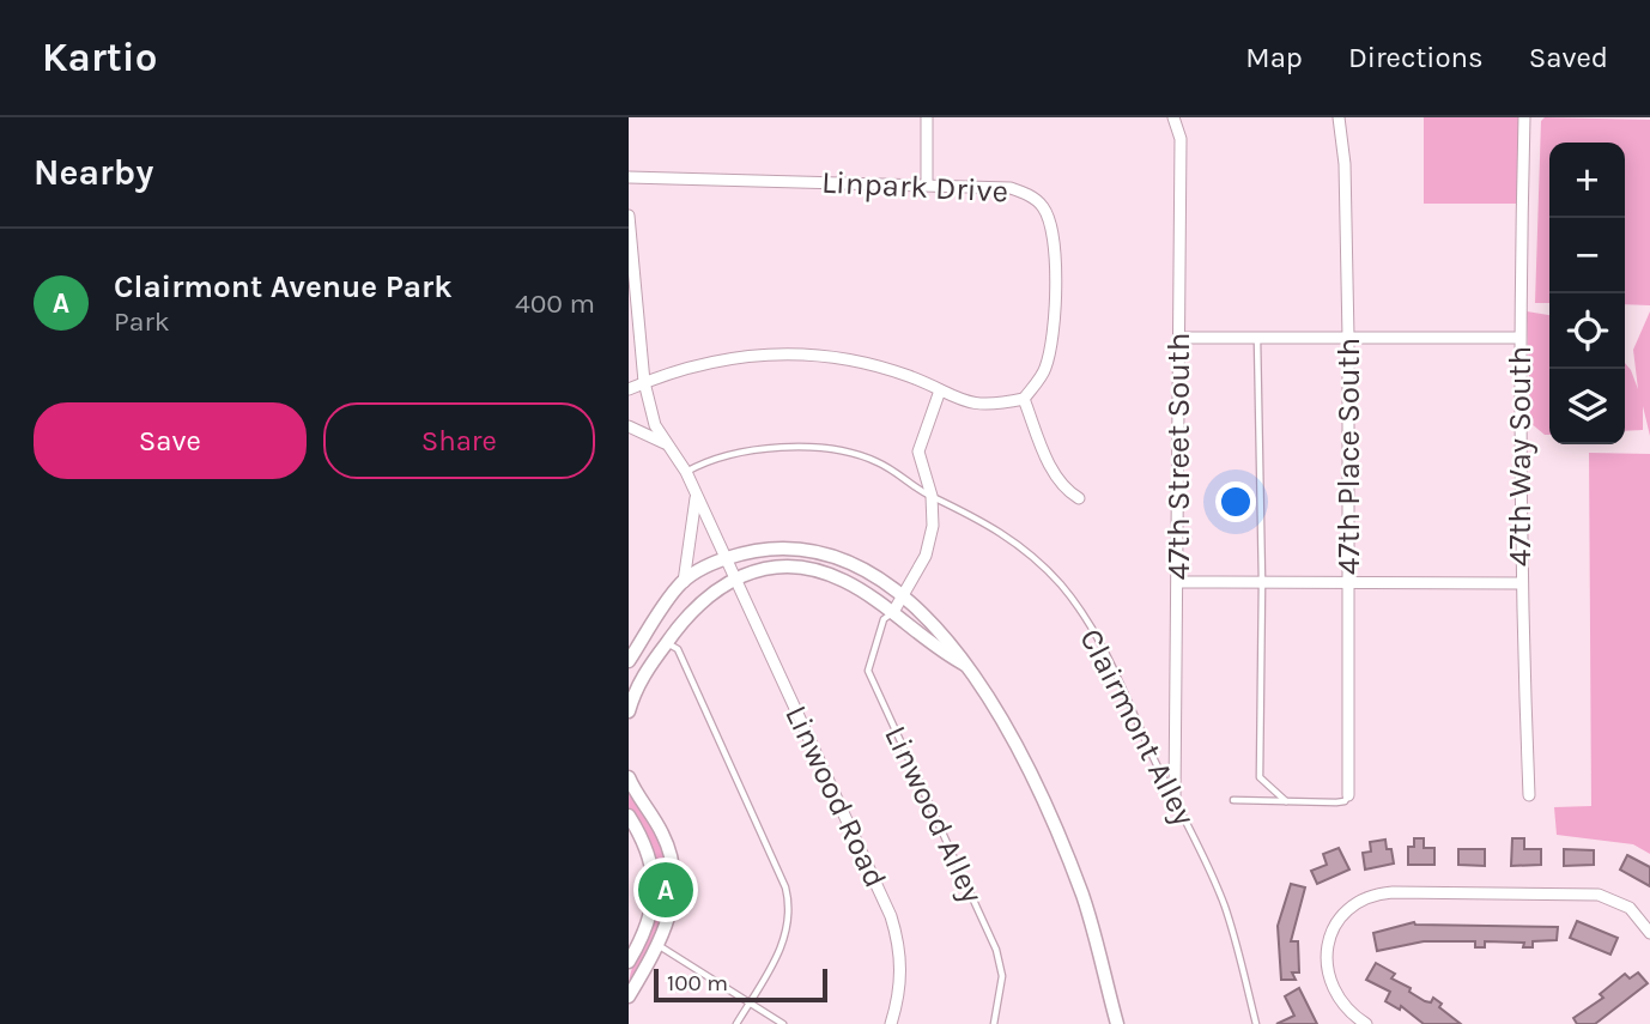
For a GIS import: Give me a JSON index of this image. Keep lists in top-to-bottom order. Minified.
{"streets":{"street":["Linpark Drive","47th Street South","47th Place South","47th Way South","Linwood Road"],"lane":["Clairmont Alley","Linwood Alley"]},"crossings":[["47th Street South","Clairmont Alley"],["Clairmont Alley","Linwood Road"]],"scale_bar":"100 m","page":{"header":"Kartio","nav":["Map","Directions","Saved"],"heading":"Nearby","map_buttons":["+","−"],"list":[{"mark":"A","name":"Clairmont Avenue Park","note":"Park","value":"400 m"}],"buttons":["Save","Share"],"pins":"A","scale":"100 m"}}
